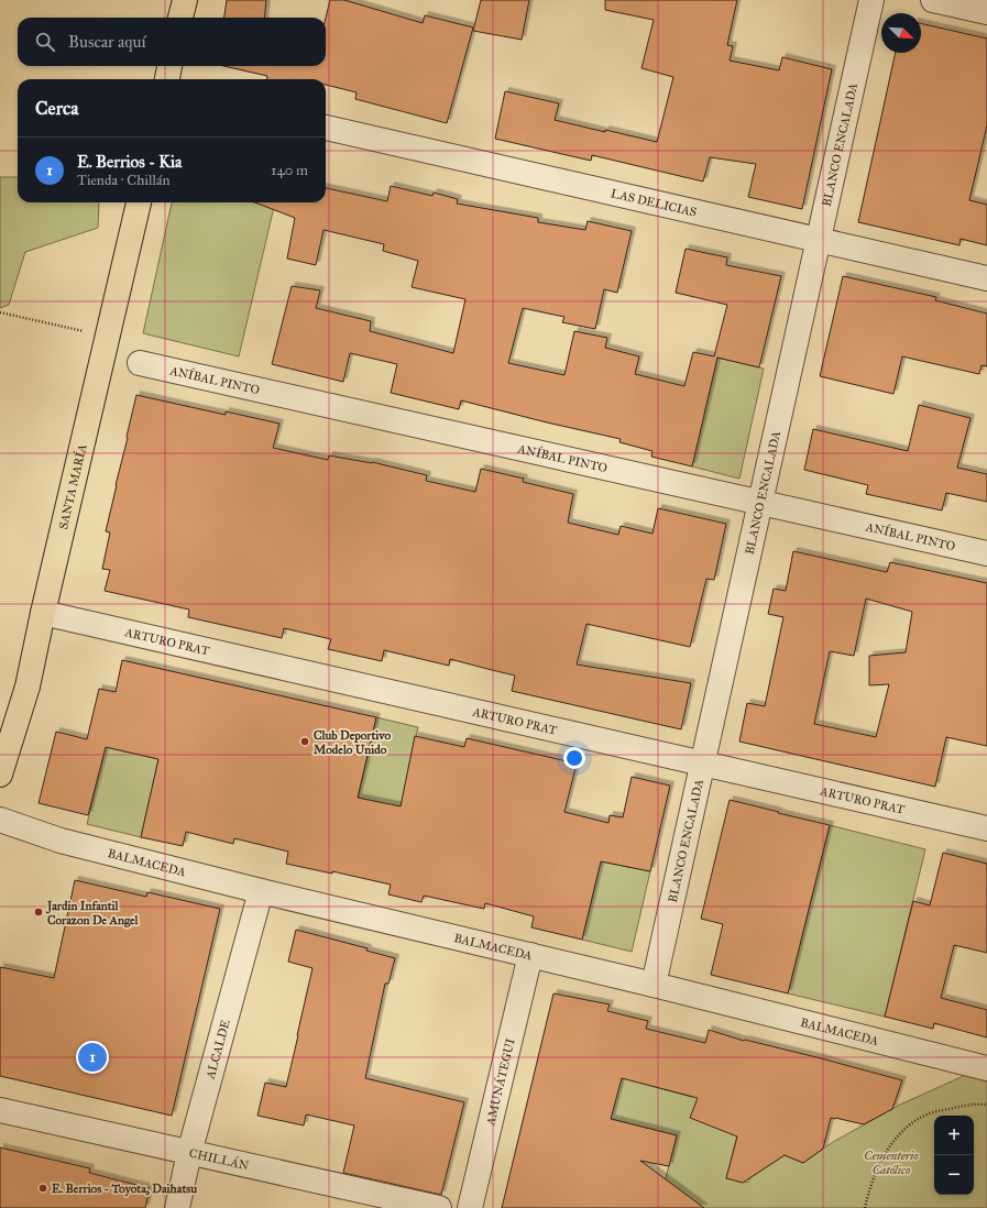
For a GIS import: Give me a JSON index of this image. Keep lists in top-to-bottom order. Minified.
{"streets":{"main road":["SANTA MARÍA"],"street":["BLANCO ENCALADA","LAS DELICIAS","ANÍBAL PINTO","ARTURO PRAT","BALMACEDA","ALCALDE","AMUNÁTEGUI","CHILLÁN"]},"crossings":[["BLANCO ENCALADA","LAS DELICIAS"],["BLANCO ENCALADA","ANÍBAL PINTO"],["BLANCO ENCALADA","ARTURO PRAT"],["BLANCO ENCALADA","BALMACEDA"],["SANTA MARÍA","ARTURO PRAT"],["BALMACEDA","ALCALDE"],["BALMACEDA","AMUNÁTEGUI"],["ALCALDE","CHILLÁN"]],"parks":["Cementerio Católico"],"places":["Club Deportivo Modelo Unido","Jardin Infantil Corazon De Angel","E. Berrios - Toyota, Daihatsu"],"north":"bottom right","page":{"search":"Buscar aquí","heading":"Cerca","list":[{"mark":"1","name":"E. Berrios - Kia","note":"Tienda · Chillán","value":"140 m"}],"pins":"1","map_buttons":["+","−"]}}
